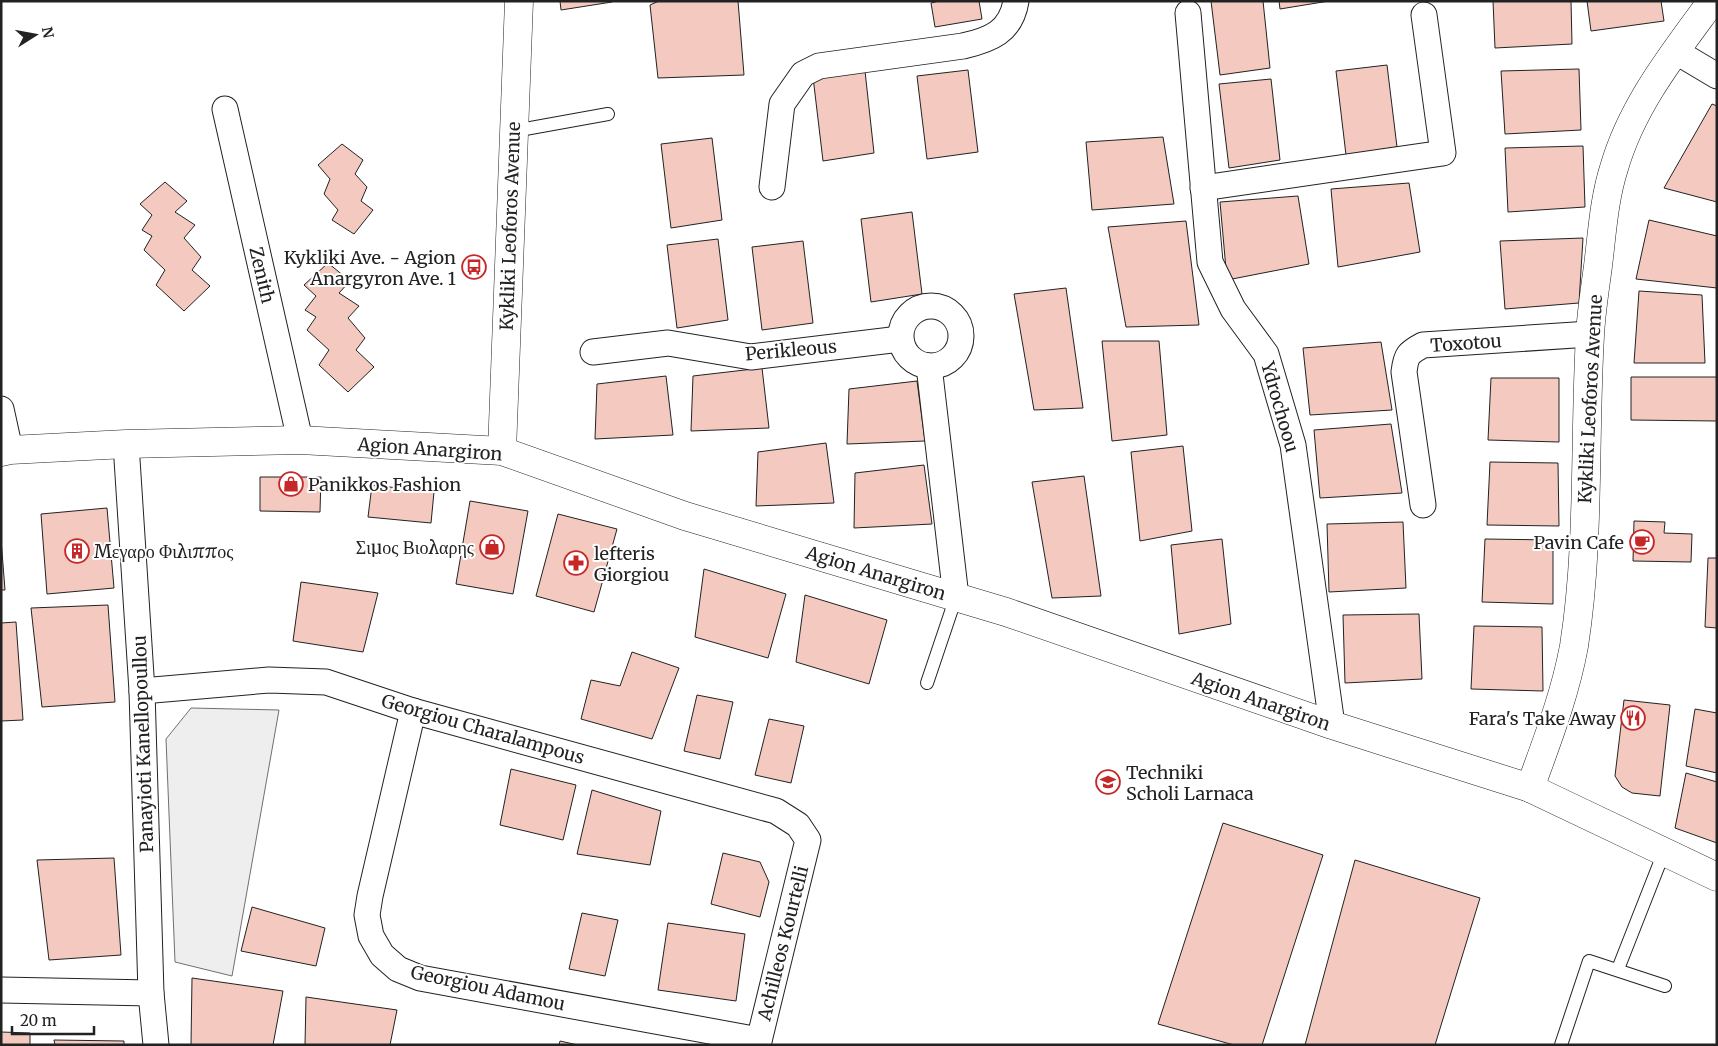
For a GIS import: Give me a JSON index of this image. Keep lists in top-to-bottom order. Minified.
{"streets":{"street":["Kykliki Leoforos Avenue","Zenith","Toxotou","Perikleous","Ydrochoou","Agion Anargiron","Georgiou Charalampous","Panayioti Kanellopoullou","Achilleos Kourtelli","Georgiou Adamou"]},"crossings":[["Kykliki Leoforos Avenue","Toxotou"],["Kykliki Leoforos Avenue","Agion Anargiron"],["Zenith","Agion Anargiron"],["Ydrochoou","Agion Anargiron"],["Agion Anargiron","Panayioti Kanellopoullou"],["Georgiou Charalampous","Panayioti Kanellopoullou"],["Georgiou Charalampous","Achilleos Kourtelli"],["Georgiou Charalampous","Georgiou Adamou"],["Achilleos Kourtelli","Georgiou Adamou"]],"places":{"bus stop":["Kykliki Ave. - Agion Anargyron Ave. 1"],"shop":["Panikkos Fashion","Σιμος Βιολαρης"],"cafe":["Pavin Cafe"],"building":["Μεγαρο Φιλιππος"],"pharmacy":["lefteris Giorgiou"],"restaurant":["Fara's Take Away"],"school or university":["Techniki Scholi Larnaca"]},"scale_bar":"20 m","north":"right"}
